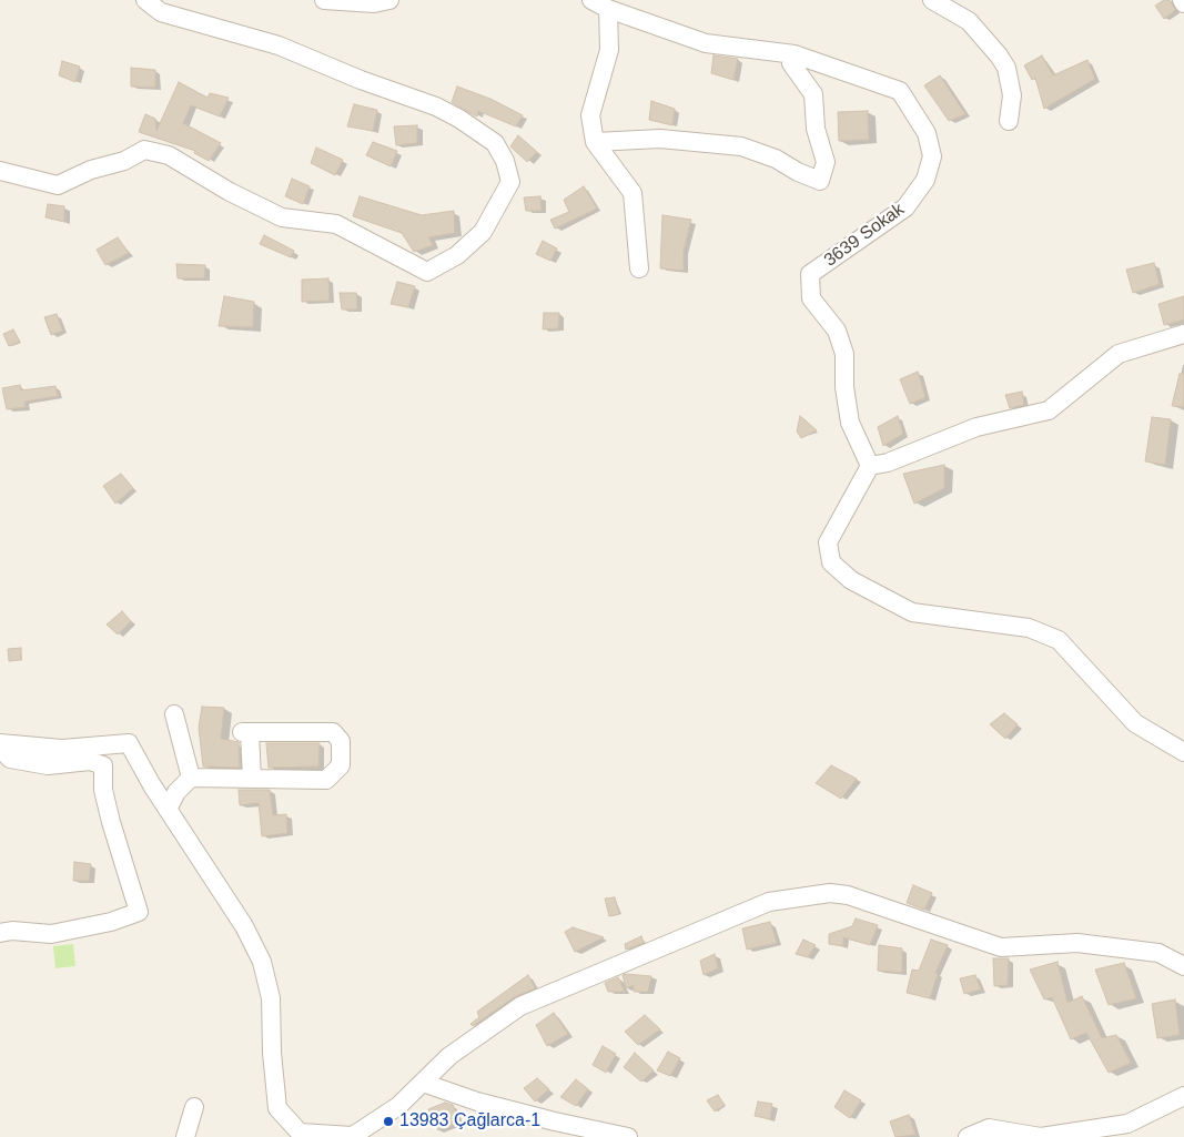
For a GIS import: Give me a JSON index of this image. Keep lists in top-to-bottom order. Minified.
{"streets":{"street":["3639 Sokak"]},"places":["13983 Çağlarca-1"]}
